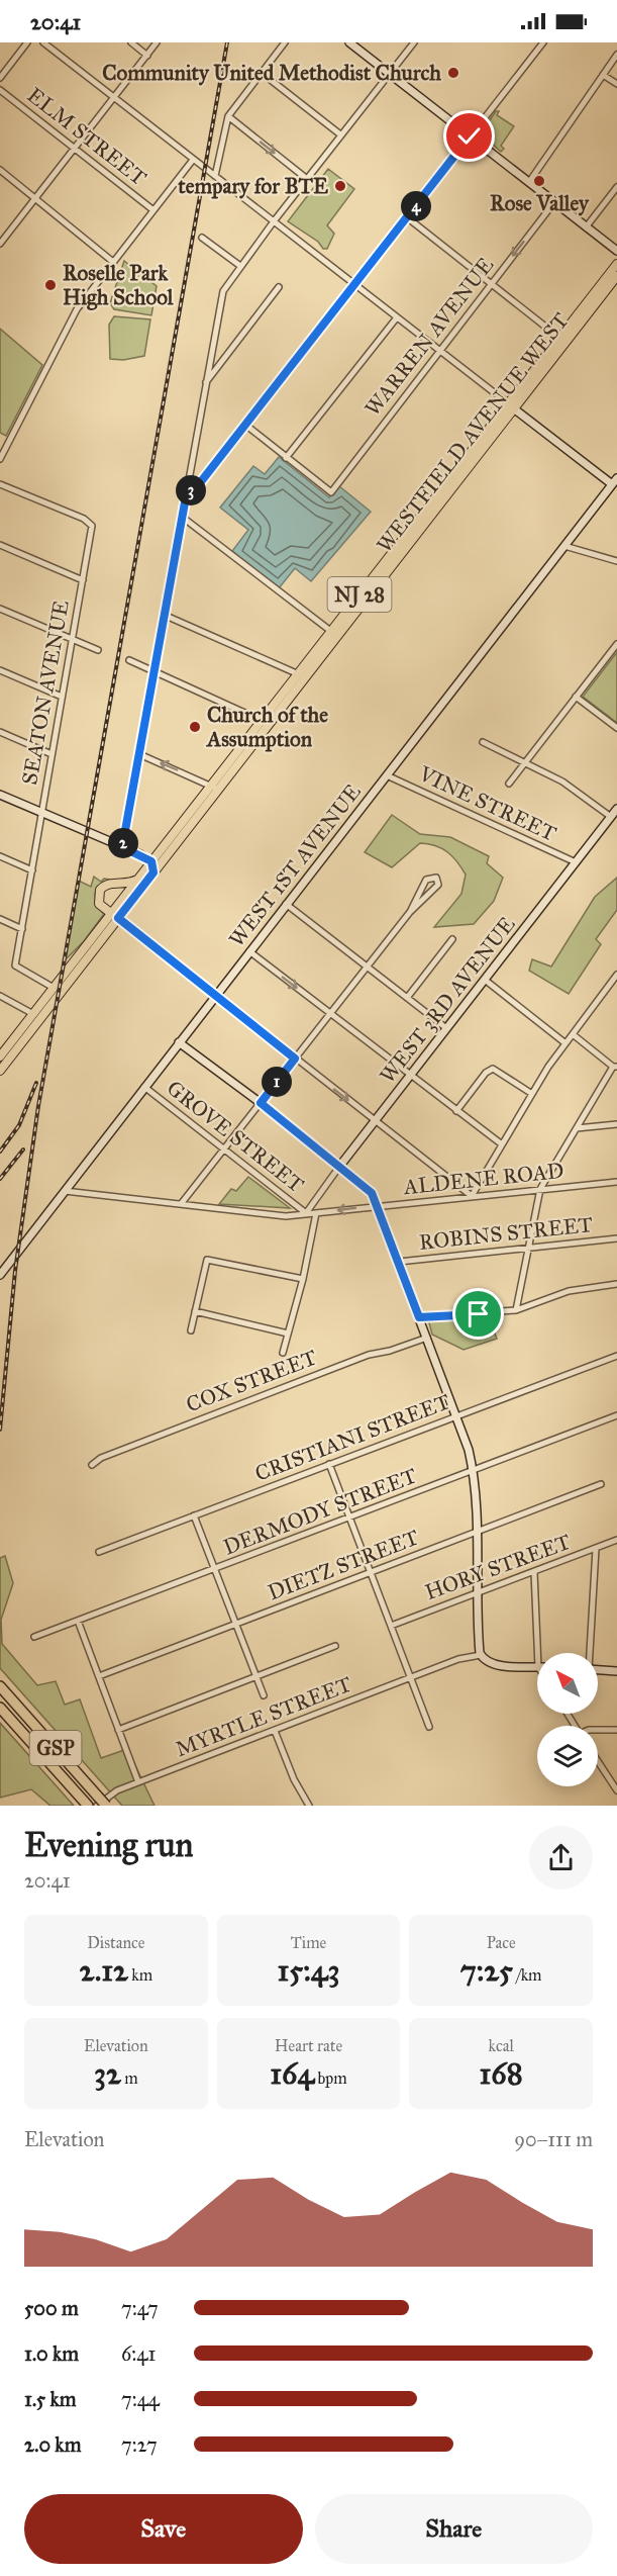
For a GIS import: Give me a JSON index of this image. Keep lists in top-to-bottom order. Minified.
{"streets":{"highway":["GSP"],"main road":["WESTFIELD AVENUE WEST","NJ 28"],"street":["ELM STREET","WARREN AVENUE","SEATON AVENUE","VINE STREET","WEST 1ST AVENUE","WEST 3RD AVENUE","GROVE STREET","ALDENE ROAD","ROBINS STREET","COX STREET","CRISTIANI STREET","DERMODY STREET","DIETZ STREET","HORY STREET","MYRTLE STREET"]},"crossings":[["WESTFIELD AVENUE WEST","SEATON AVENUE"],["VINE STREET","WEST 1ST AVENUE"],["VINE STREET","WEST 3RD AVENUE"],["WEST 1ST AVENUE","GROVE STREET"],["WEST 1ST AVENUE","ALDENE ROAD"],["WEST 3RD AVENUE","GROVE STREET"],["WEST 3RD AVENUE","ALDENE ROAD"],["GROVE STREET","ALDENE ROAD"],["MYRTLE STREET","GSP"]],"places":["Community United Methodist Church","Rose Valley","tempary for BTE","Roselle Park High School","Church of the Assumption"],"north":"top left","page":{"status":"20:41","pins":["4","3","2","1"],"heading":["Evening run","20:41"],"stats":[["Distance","2.12 km"],["Time","15:43"],["Pace","7:25 /km"],["Elevation","32 m"],["Heart rate","164 bpm"],["kcal","168"]],"chart":["Elevation","90–111 m"],"list":[{"name":"500 m","note":"7:47"},{"name":"1.0 km","note":"6:41"},{"name":"1.5 km","note":"7:44"},{"name":"2.0 km","note":"7:27"}],"buttons":["Save","Share"]}}
